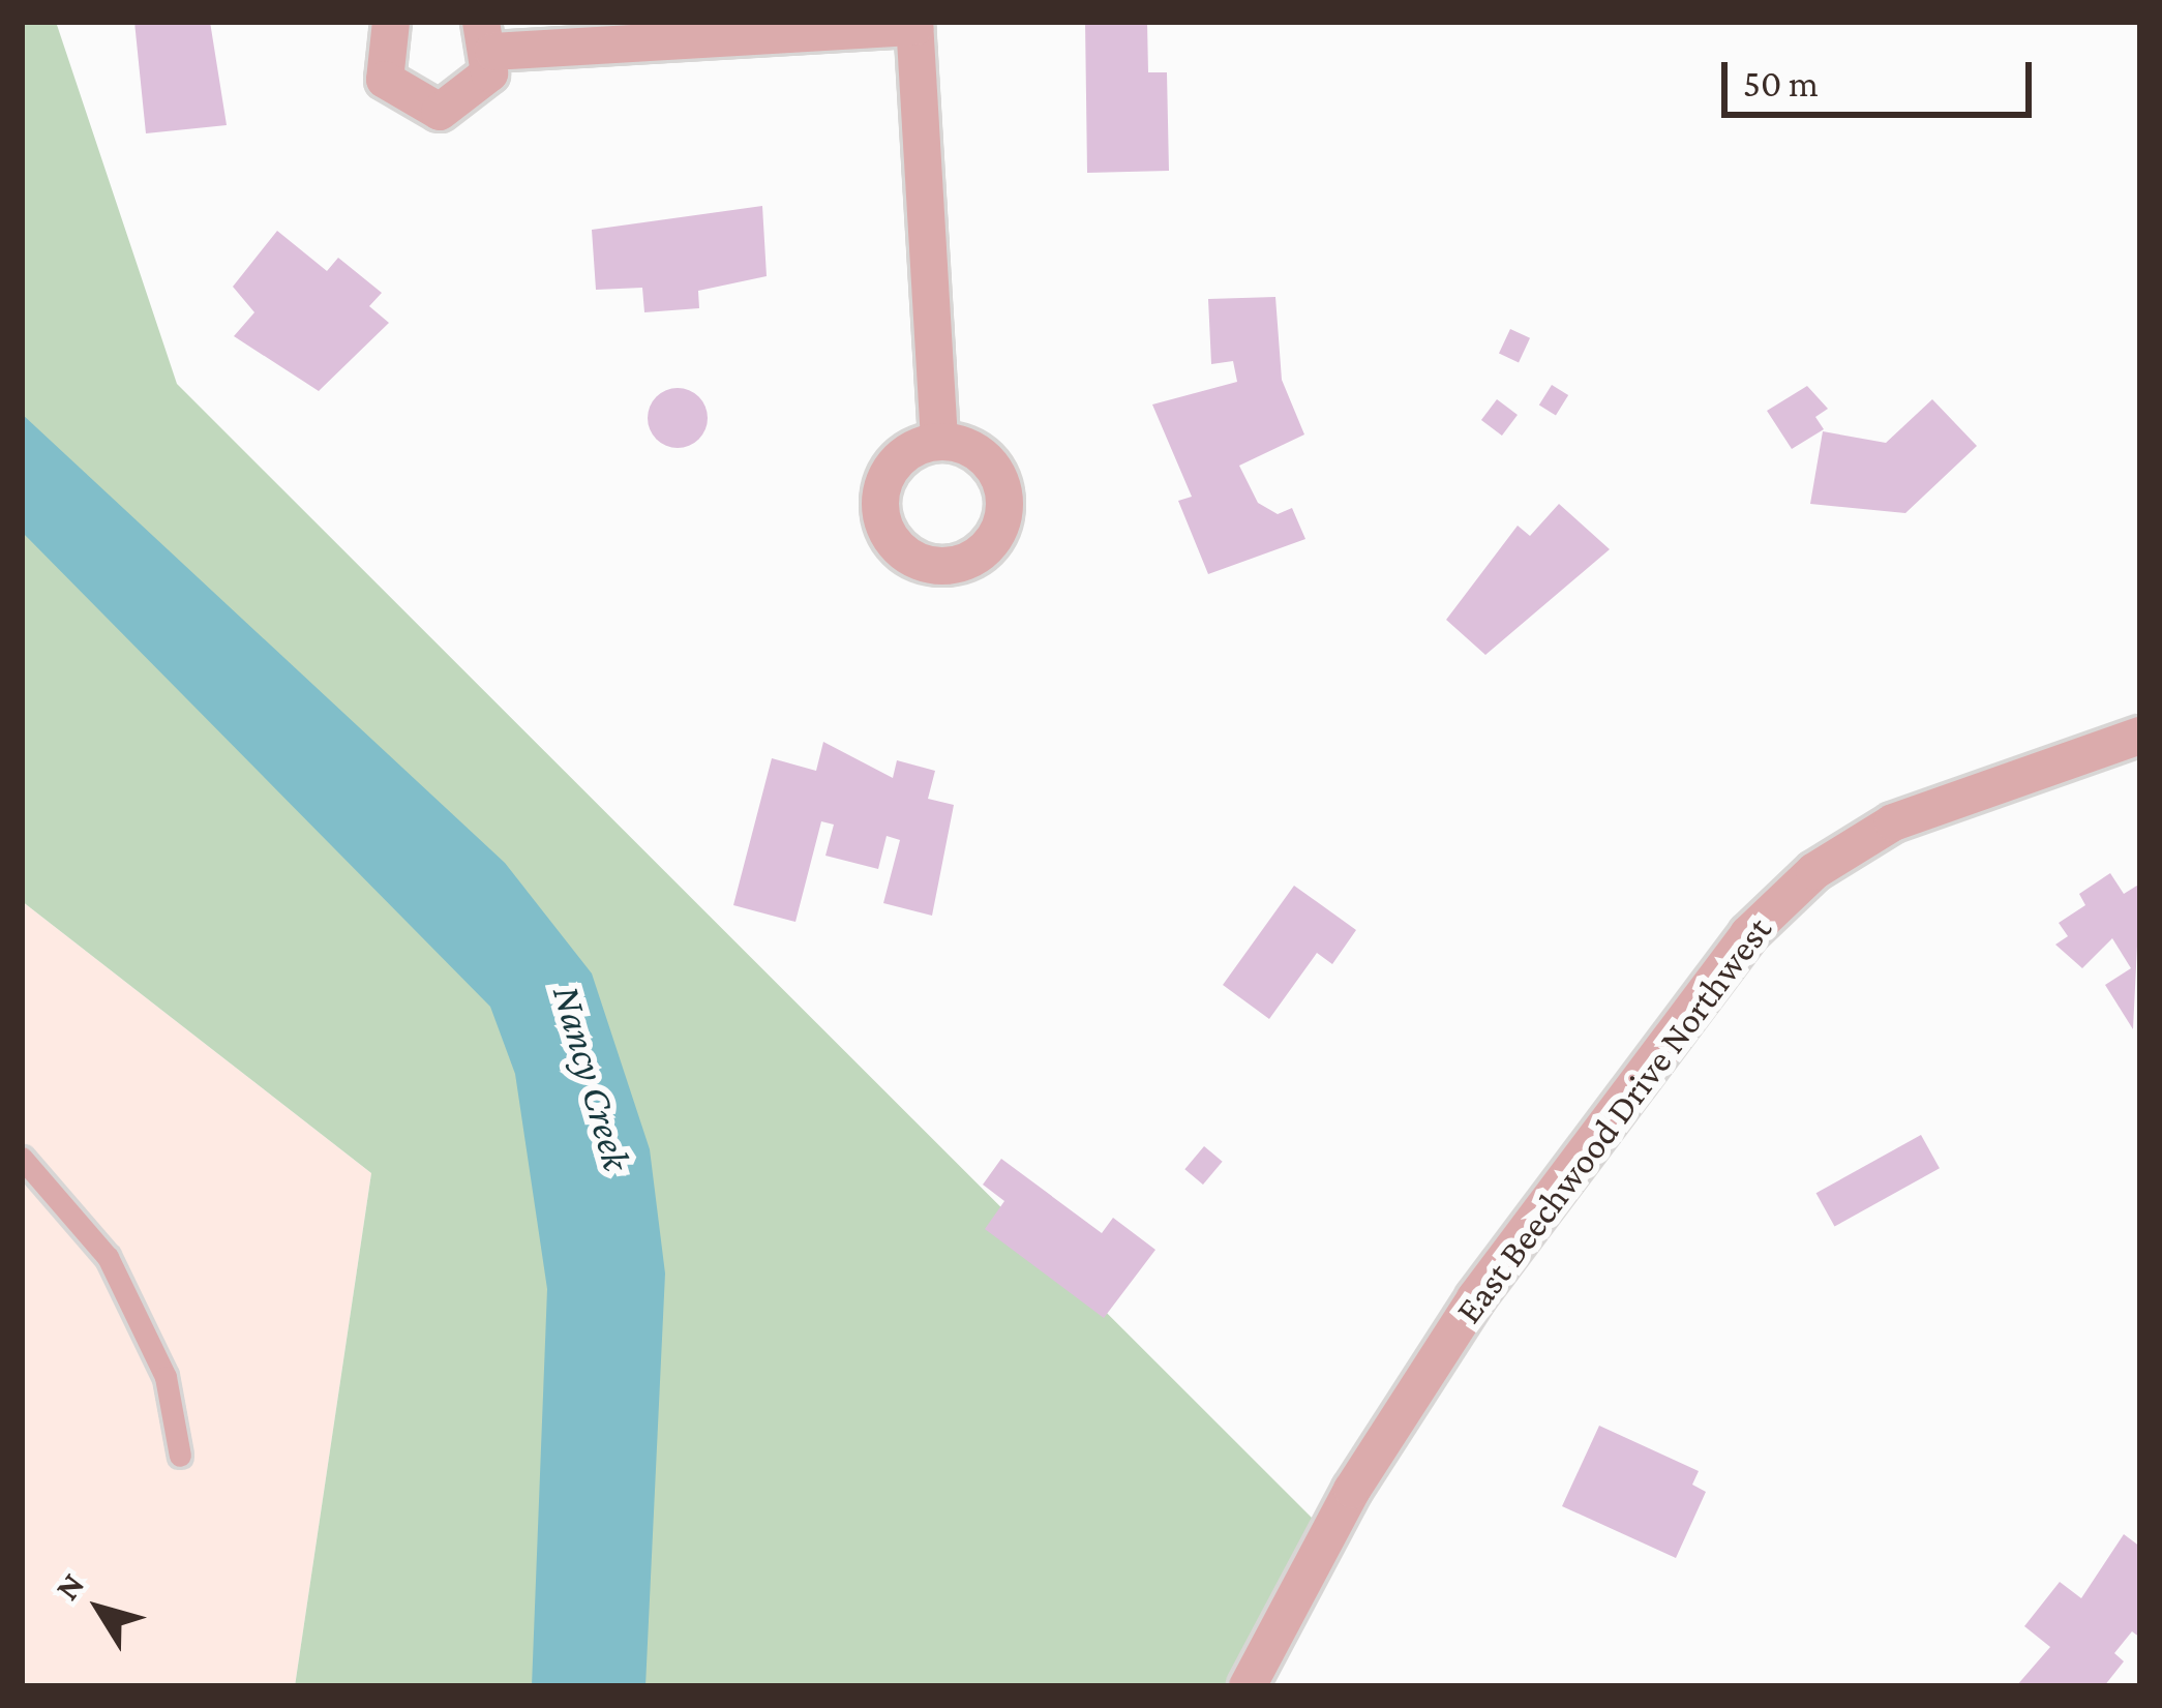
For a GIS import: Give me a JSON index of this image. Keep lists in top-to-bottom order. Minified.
{"streets":{"street":["East Beechwood Drive Northwest"]},"water":["Nancy Creek"],"scale_bar":"50 m","north":"top left"}
